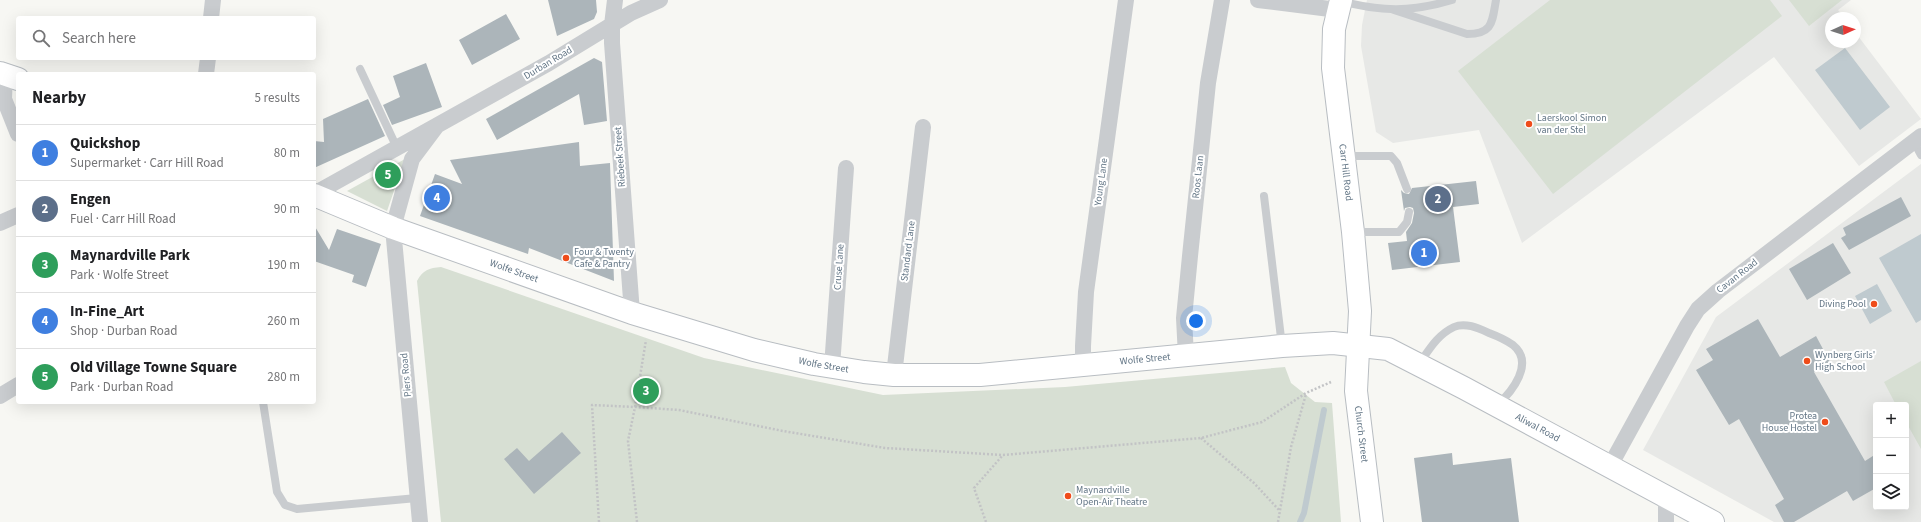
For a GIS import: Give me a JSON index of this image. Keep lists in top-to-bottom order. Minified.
{"streets":{"street":["Durban Road","Riebeek Street","Carr Hill Road","Roos Laan","Young Lane","Standard Lane","Cruse Lane","Wolfe Street","Cavan Road","Piers Road","Aliwal Road","Church Street"]},"crossings":[["Durban Road","Riebeek Street"],["Durban Road","Wolfe Street"],["Durban Road","Piers Road"],["Riebeek Street","Wolfe Street"],["Carr Hill Road","Wolfe Street"],["Carr Hill Road","Aliwal Road"],["Carr Hill Road","Church Street"],["Roos Laan","Wolfe Street"],["Young Lane","Wolfe Street"],["Standard Lane","Wolfe Street"],["Cruse Lane","Wolfe Street"],["Wolfe Street","Piers Road"],["Wolfe Street","Aliwal Road"],["Wolfe Street","Church Street"],["Cavan Road","Aliwal Road"],["Aliwal Road","Church Street"]],"places":["Laerskool Simon van der Stel","Four & Twenty Cafe & Pantry","Diving Pool","Wynberg Girls' High School","Protea House Hostel","Maynardville Open-Air Theatre"],"north":"right","page":{"search":"Search here","heading":["Nearby","5 results"],"list":[{"mark":"1","name":"Quickshop","note":"Supermarket · Carr Hill Road","value":"80 m"},{"mark":"2","name":"Engen","note":"Fuel · Carr Hill Road","value":"90 m"},{"mark":"3","name":"Maynardville Park","note":"Park · Wolfe Street","value":"190 m"},{"mark":"4","name":"In-Fine_Art","note":"Shop · Durban Road","value":"260 m"},{"mark":"5","name":"Old Village Towne Square","note":"Park · Durban Road","value":"280 m"}],"pins":["5","4","2","1","3"],"map_buttons":["+","−"]}}
